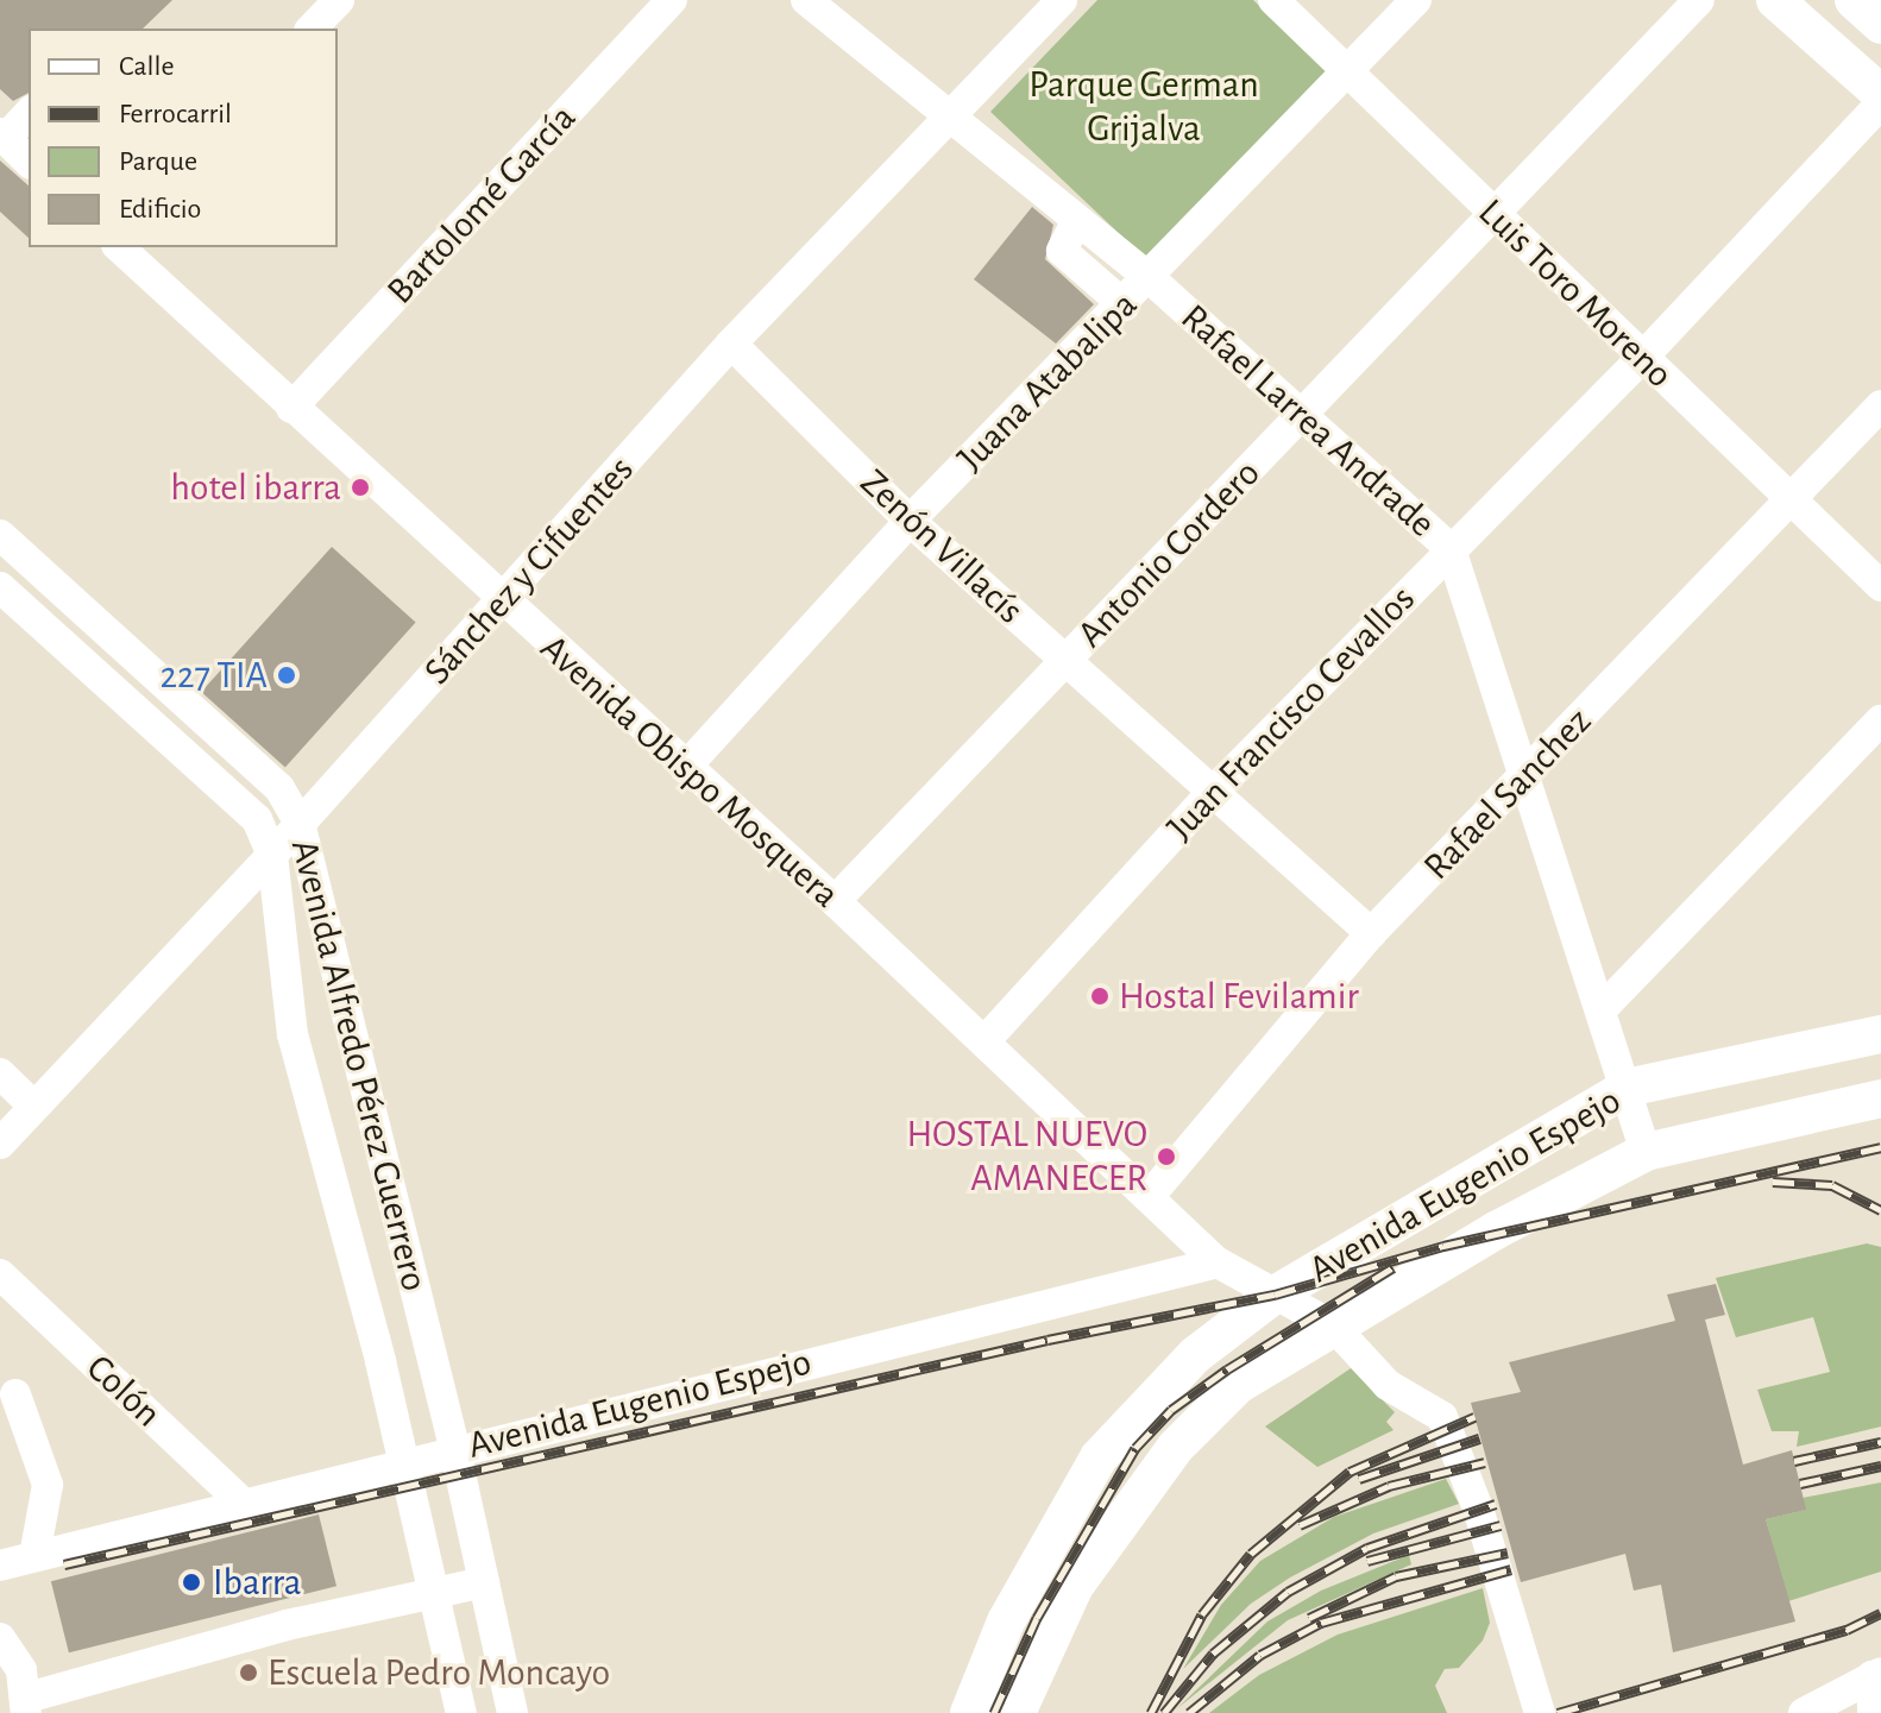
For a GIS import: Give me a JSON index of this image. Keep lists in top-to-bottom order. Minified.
{"streets":{"main road":["Avenida Eugenio Espejo"],"street":["Bartolomé García","Luis Toro Moreno","Juana Atabalipa","Rafael Larrea Andrade","Zenón Villacís","Antonio Cordero","Sánchez y Cifuentes","Juan Francisco Cevallos","Avenida Obispo Mosquera","Rafael Sanchez","Avenida Alfredo Pérez Guerrero","Colón"]},"crossings":[["Bartolomé García","Avenida Obispo Mosquera"],["Luis Toro Moreno","Juana Atabalipa"],["Luis Toro Moreno","Antonio Cordero"],["Luis Toro Moreno","Juan Francisco Cevallos"],["Luis Toro Moreno","Rafael Sanchez"],["Juana Atabalipa","Rafael Larrea Andrade"],["Juana Atabalipa","Zenón Villacís"],["Juana Atabalipa","Avenida Obispo Mosquera"],["Rafael Larrea Andrade","Antonio Cordero"],["Rafael Larrea Andrade","Sánchez y Cifuentes"],["Rafael Larrea Andrade","Juan Francisco Cevallos"],["Rafael Larrea Andrade","Rafael Sanchez"],["Rafael Larrea Andrade","Avenida Eugenio Espejo"],["Zenón Villacís","Antonio Cordero"],["Zenón Villacís","Sánchez y Cifuentes"],["Zenón Villacís","Juan Francisco Cevallos"],["Zenón Villacís","Rafael Sanchez"],["Antonio Cordero","Avenida Obispo Mosquera"],["Sánchez y Cifuentes","Avenida Obispo Mosquera"],["Sánchez y Cifuentes","Avenida Alfredo Pérez Guerrero"],["Juan Francisco Cevallos","Avenida Obispo Mosquera"],["Avenida Obispo Mosquera","Rafael Sanchez"],["Avenida Obispo Mosquera","Avenida Eugenio Espejo"],["Avenida Alfredo Pérez Guerrero","Avenida Eugenio Espejo"],["Avenida Eugenio Espejo","Colón"]],"parks":["Parque German Grijalva"],"places":["hotel ibarra","227 TIA","Hostal Fevilamir","HOSTAL NUEVO AMANECER","Ibarra","Escuela Pedro Moncayo"],"legend":["Calle","Ferrocarril","Parque","Edificio"]}
